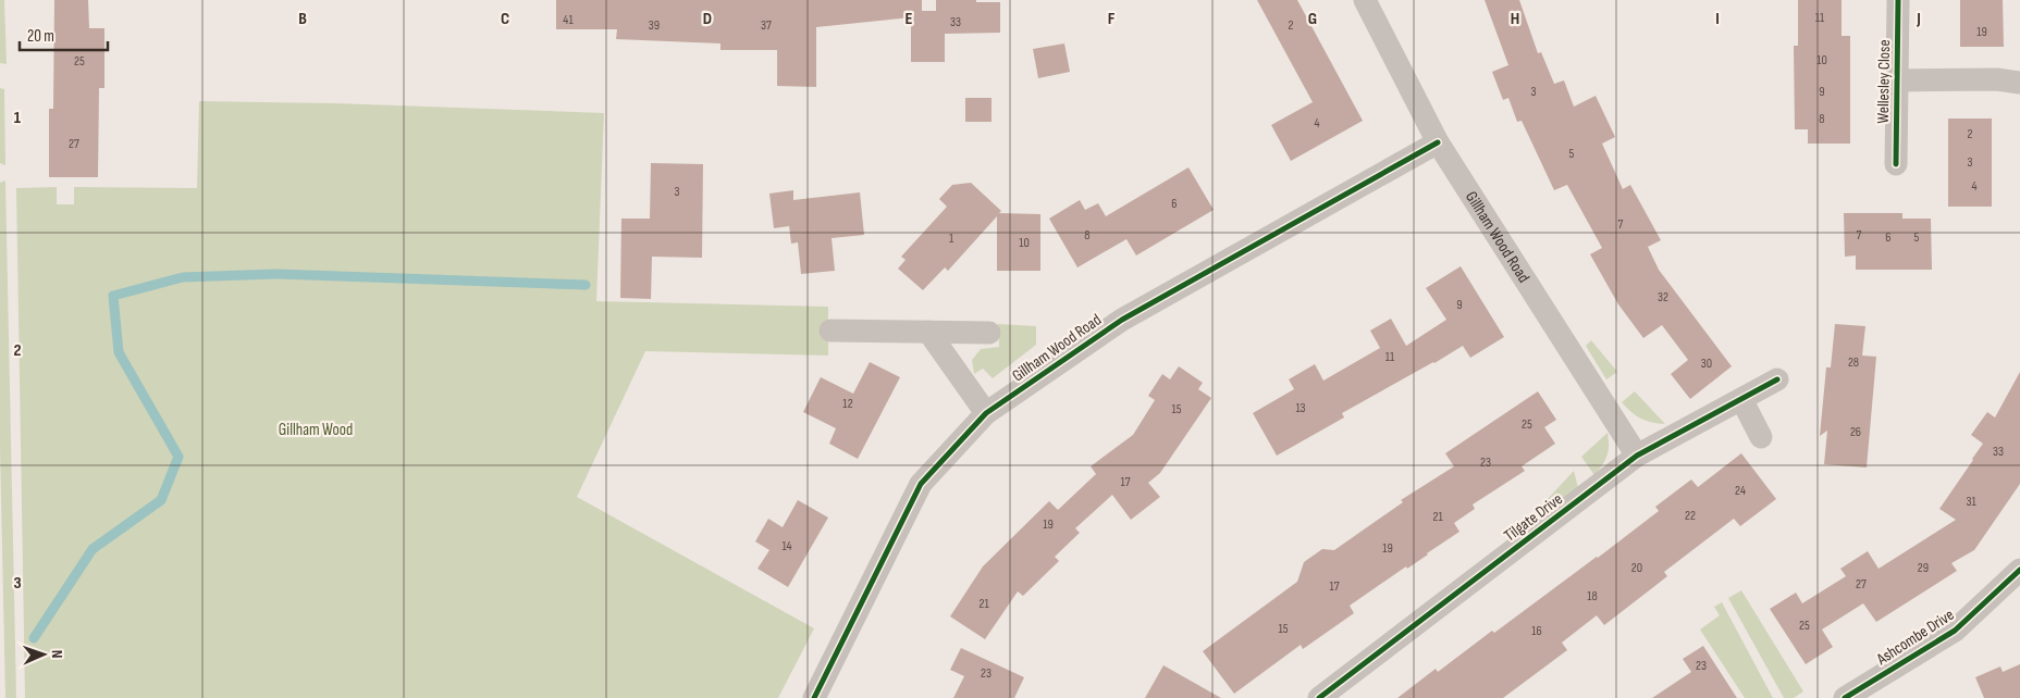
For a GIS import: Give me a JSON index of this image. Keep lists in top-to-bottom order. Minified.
{"streets":{"street":["Wellesley Close","Gillham Wood Road","Tilgate Drive","Ashcombe Drive"]},"crossings":[["Gillham Wood Road","Tilgate Drive"]],"parks":["Gillham Wood"],"house_numbers":["11","41","33","39","37","2","19","10","25","3","9","8","4","2","27","5","3","4","3","6","7","8","7","6","5","1","10","32","9","11","28","30","12","13","15","25","26","33","23","17","24","31","22","21","19","14","19","20","29","27","17","18","21","25","15","16","23","23"],"scale_bar":"20 m","north":"right","grid":{"columns":["B","C","D","E","F","G","H","I","J"],"rows":["1","2","3"]}}
